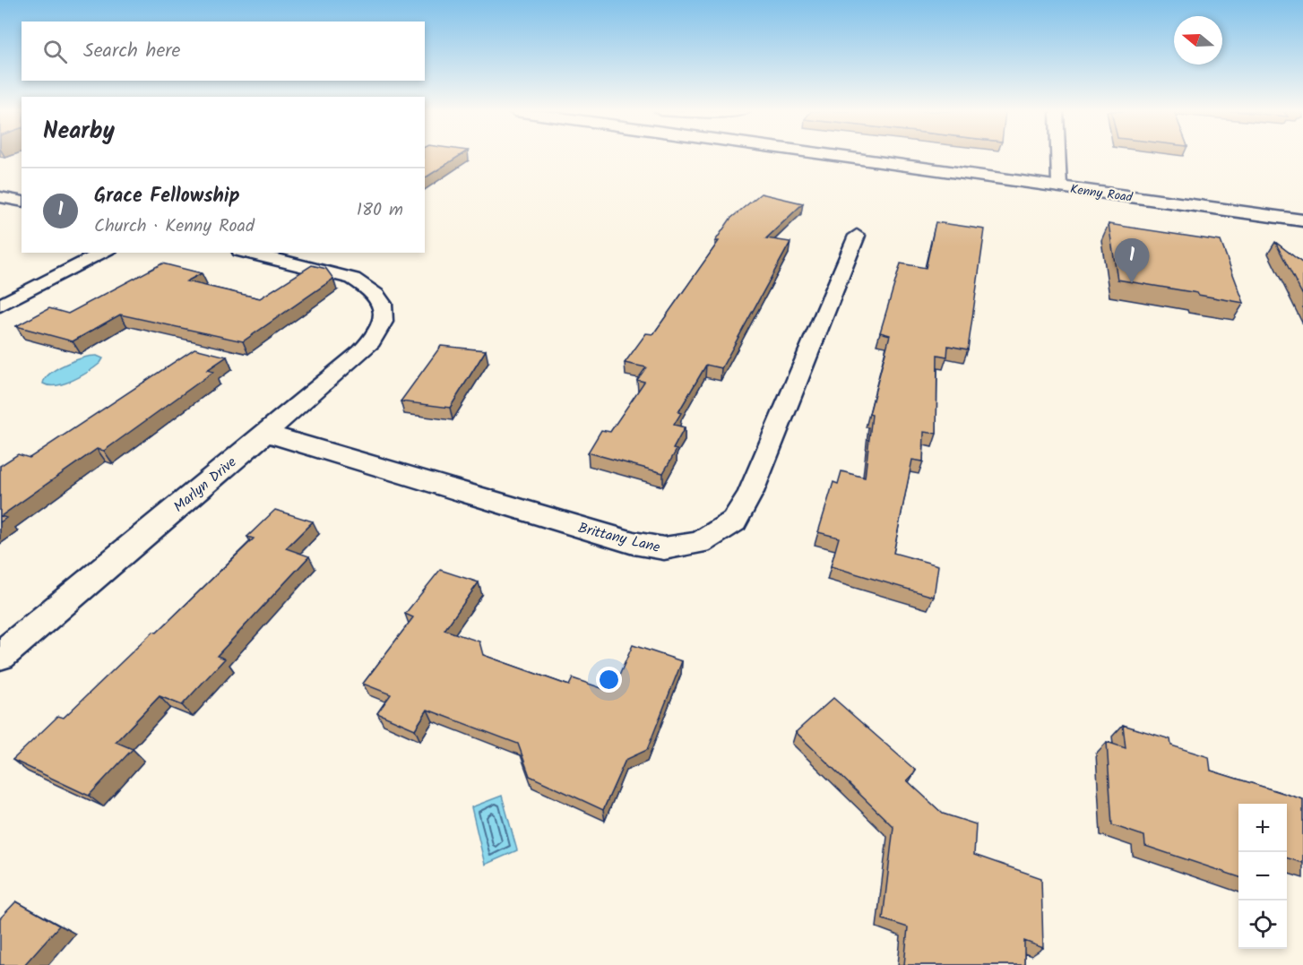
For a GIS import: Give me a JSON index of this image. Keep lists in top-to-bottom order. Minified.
{"streets":{"main road":["Kenny Road"],"street":["Marlyn Drive","Brittany Lane"]},"crossings":[["Marlyn Drive","Brittany Lane"]],"north":"left","page":{"search":"Search here","heading":"Nearby","list":[{"mark":"1","name":"Grace Fellowship","note":"Church · Kenny Road","value":"180 m"}],"pins":"1","map_buttons":["+","−"]}}
